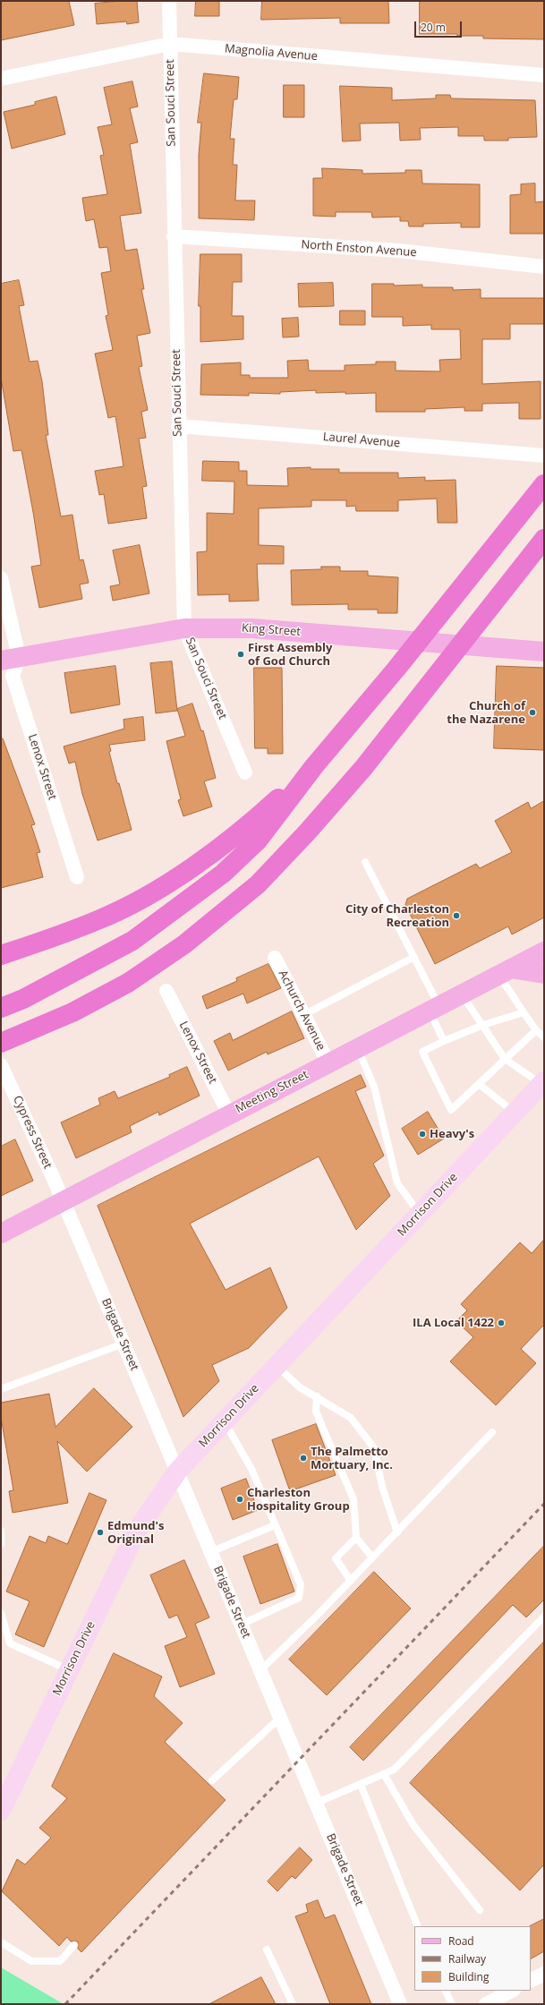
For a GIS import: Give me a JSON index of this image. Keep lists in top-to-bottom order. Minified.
{"streets":{"main road":["King Street","Meeting Street","Morrison Drive"],"street":["Magnolia Avenue","San Souci Street","North Enston Avenue","Laurel Avenue","Lenox Street","Achurch Avenue","Cypress Street","Brigade Street"]},"crossings":[["Magnolia Avenue","San Souci Street"],["San Souci Street","North Enston Avenue"],["San Souci Street","Laurel Avenue"],["San Souci Street","King Street"],["King Street","Lenox Street"],["Lenox Street","Meeting Street"],["Achurch Avenue","Meeting Street"],["Meeting Street","Cypress Street"],["Meeting Street","Brigade Street"],["Cypress Street","Brigade Street"],["Morrison Drive","Brigade Street"]],"places":["First Assembly of God Church","Church of the Nazarene","City of Charleston Recreation","Heavy's","ILA Local 1422","The Palmetto Mortuary, Inc.","Charleston Hospitality Group","Edmund's Original"],"legend":["Road","Railway","Building"],"scale_bar":"20 m"}
